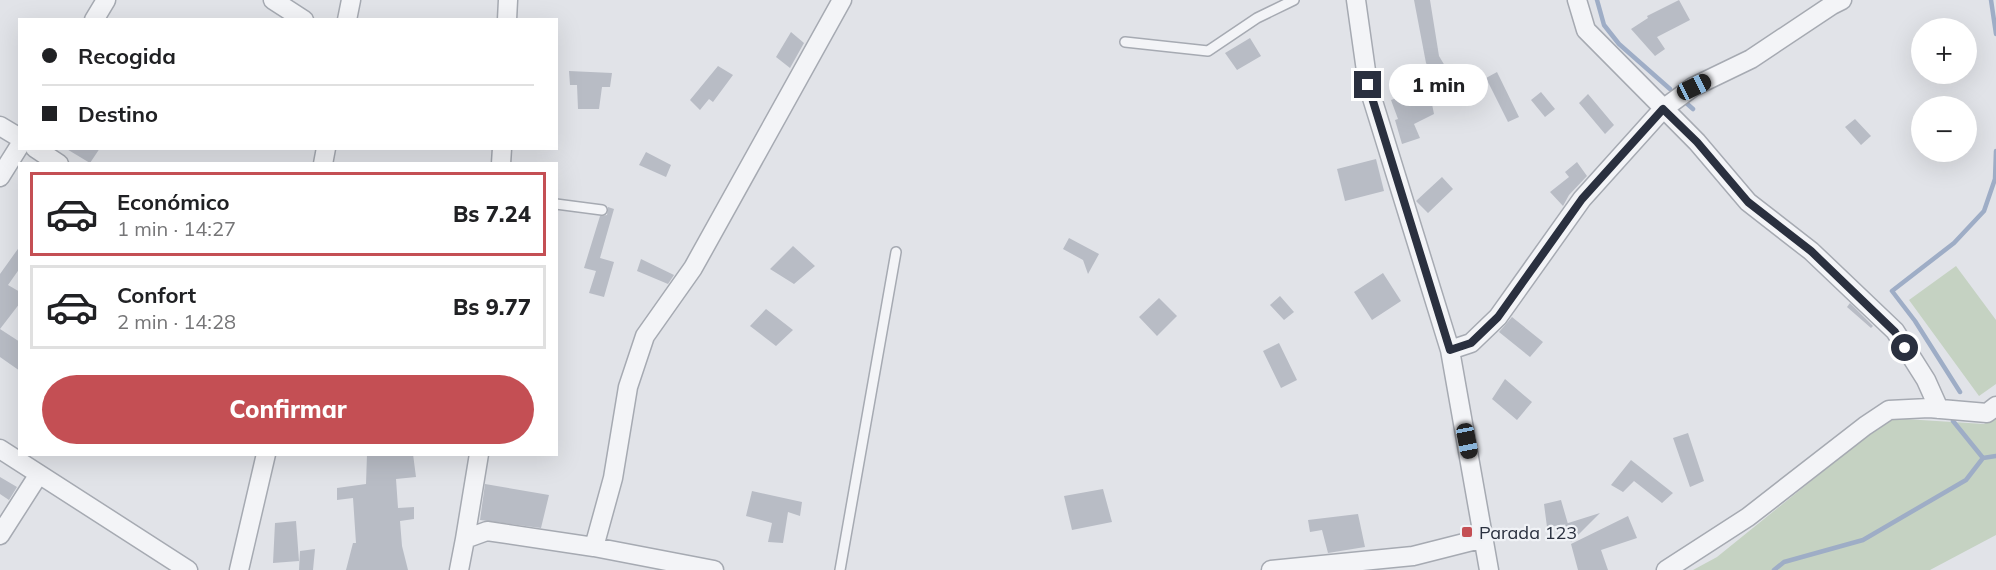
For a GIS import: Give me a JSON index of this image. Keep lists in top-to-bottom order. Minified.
{"places":{"transit":["Parada 123"]},"page":{"map_buttons":["+","−"],"banner":["Recogida","Destino"],"bubble":"1 min","list":[{"name":"Económico","note":"1 min · 14:27","value":"Bs 7.24"},{"name":"Confort","note":"2 min · 14:28","value":"Bs 9.77"}],"buttons":"Confirmar"}}
